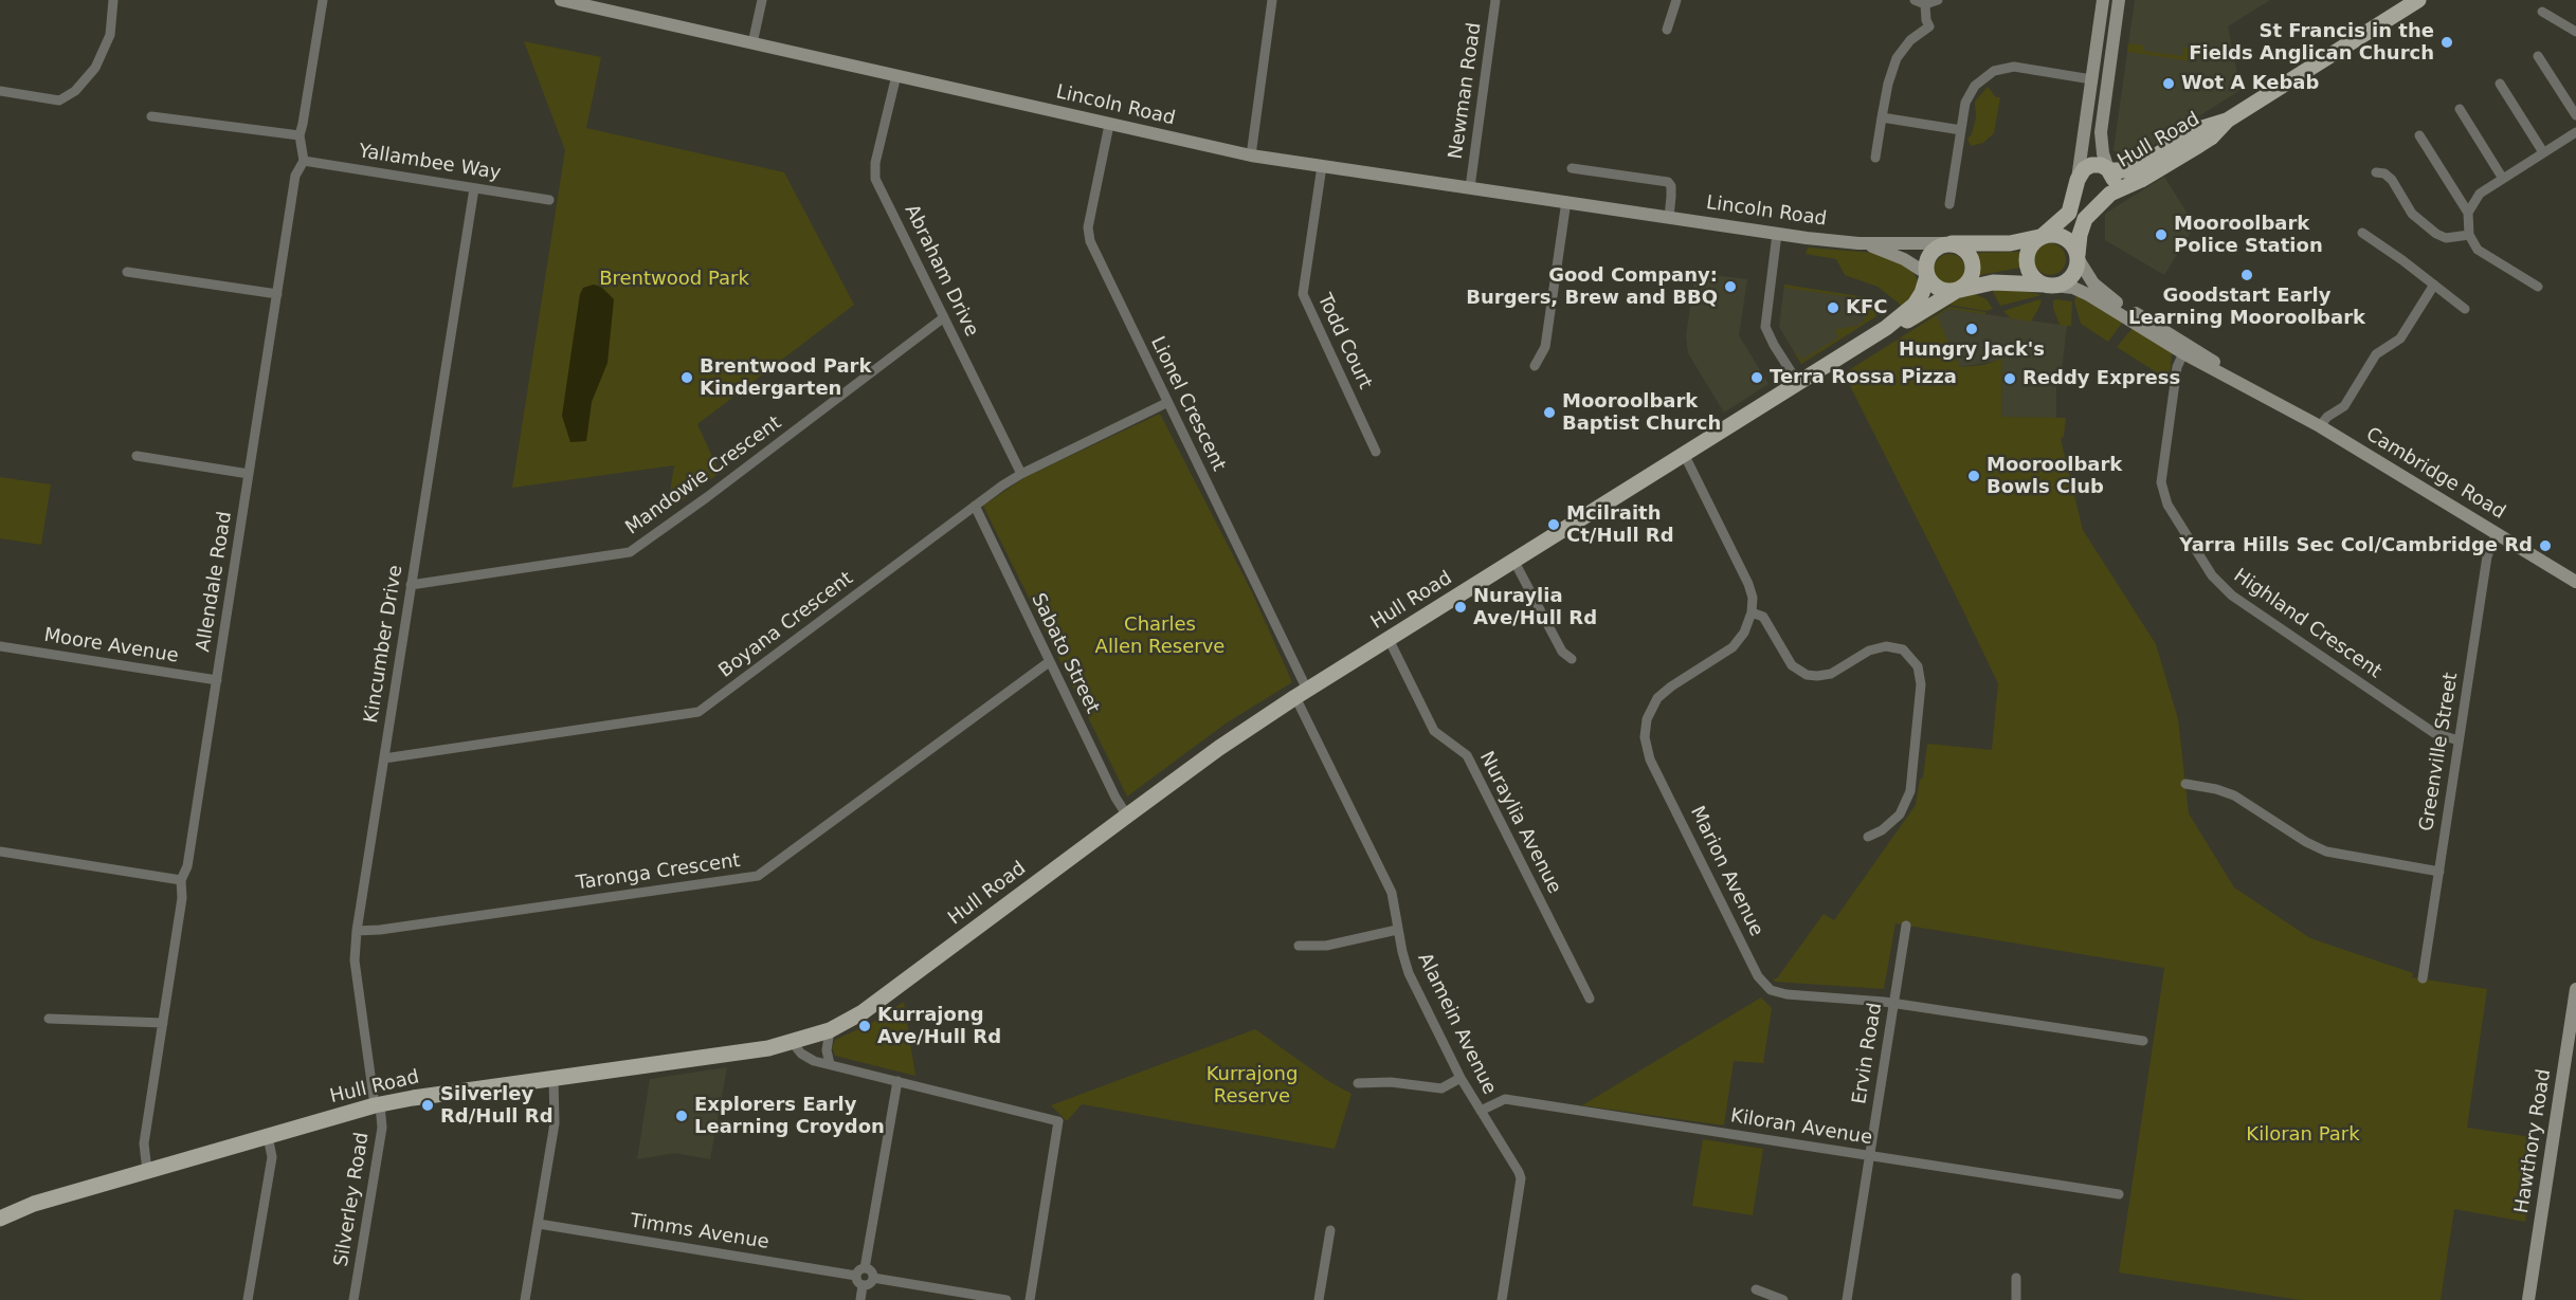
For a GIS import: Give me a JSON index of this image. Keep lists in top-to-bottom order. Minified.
{"streets":{"main road":["Lincoln Road","Hull Road","Cambridge Road","Hawthory Road"],"street":["Newman Road","Yallambee Way","Abraham Drive","Todd Court","Lionel Crescent","Mandowie Crescent","Allendale Road","Highland Crescent","Boyana Crescent","Kincumber Drive","Moore Avenue","Sabato Street","Greenville Street","Nuraylia Avenue","Marion Avenue","Taronga Crescent","Alamein Avenue","Ervin Road","Kiloran Avenue","Silverley Road","Timms Avenue"]},"crossings":[["Newman Road","Lincoln Road"],["Lincoln Road","Hull Road"],["Lincoln Road","Abraham Drive"],["Lincoln Road","Todd Court"],["Lincoln Road","Lionel Crescent"],["Hull Road","Lionel Crescent"],["Hull Road","Cambridge Road"],["Hull Road","Allendale Road"],["Hull Road","Kincumber Drive"],["Hull Road","Sabato Street"],["Hull Road","Nuraylia Avenue"],["Hull Road","Alamein Avenue"],["Hull Road","Silverley Road"],["Yallambee Way","Allendale Road"],["Yallambee Way","Kincumber Drive"],["Abraham Drive","Mandowie Crescent"],["Abraham Drive","Boyana Crescent"],["Lionel Crescent","Boyana Crescent"],["Lionel Crescent","Alamein Avenue"],["Cambridge Road","Highland Crescent"],["Cambridge Road","Greenville Street"],["Mandowie Crescent","Kincumber Drive"],["Allendale Road","Moore Avenue"],["Highland Crescent","Greenville Street"],["Boyana Crescent","Kincumber Drive"],["Boyana Crescent","Sabato Street"],["Kincumber Drive","Taronga Crescent"],["Kincumber Drive","Silverley Road"],["Sabato Street","Taronga Crescent"],["Marion Avenue","Ervin Road"],["Alamein Avenue","Kiloran Avenue"],["Ervin Road","Kiloran Avenue"]],"parks":["Brentwood Park","Charles Allen Reserve","Kurrajong Reserve","Kiloran Park"],"places":["St Francis in the Fields Anglican Church","Wot A Kebab","Mooroolbark Police Station","Goodstart Early Learning Mooroolbark","Good Company: Burgers, Brew and BBQ","KFC","Hungry Jack's","Brentwood Park Kindergarten","Terra Rossa Pizza","Reddy Express","Mooroolbark Baptist Church","Mooroolbark Bowls Club","Mcilraith Ct/Hull Rd","Yarra Hills Sec Col/Cambridge Rd","Nuraylia Ave/Hull Rd","Kurrajong Ave/Hull Rd","Silverley Rd/Hull Rd","Explorers Early Learning Croydon"]}
